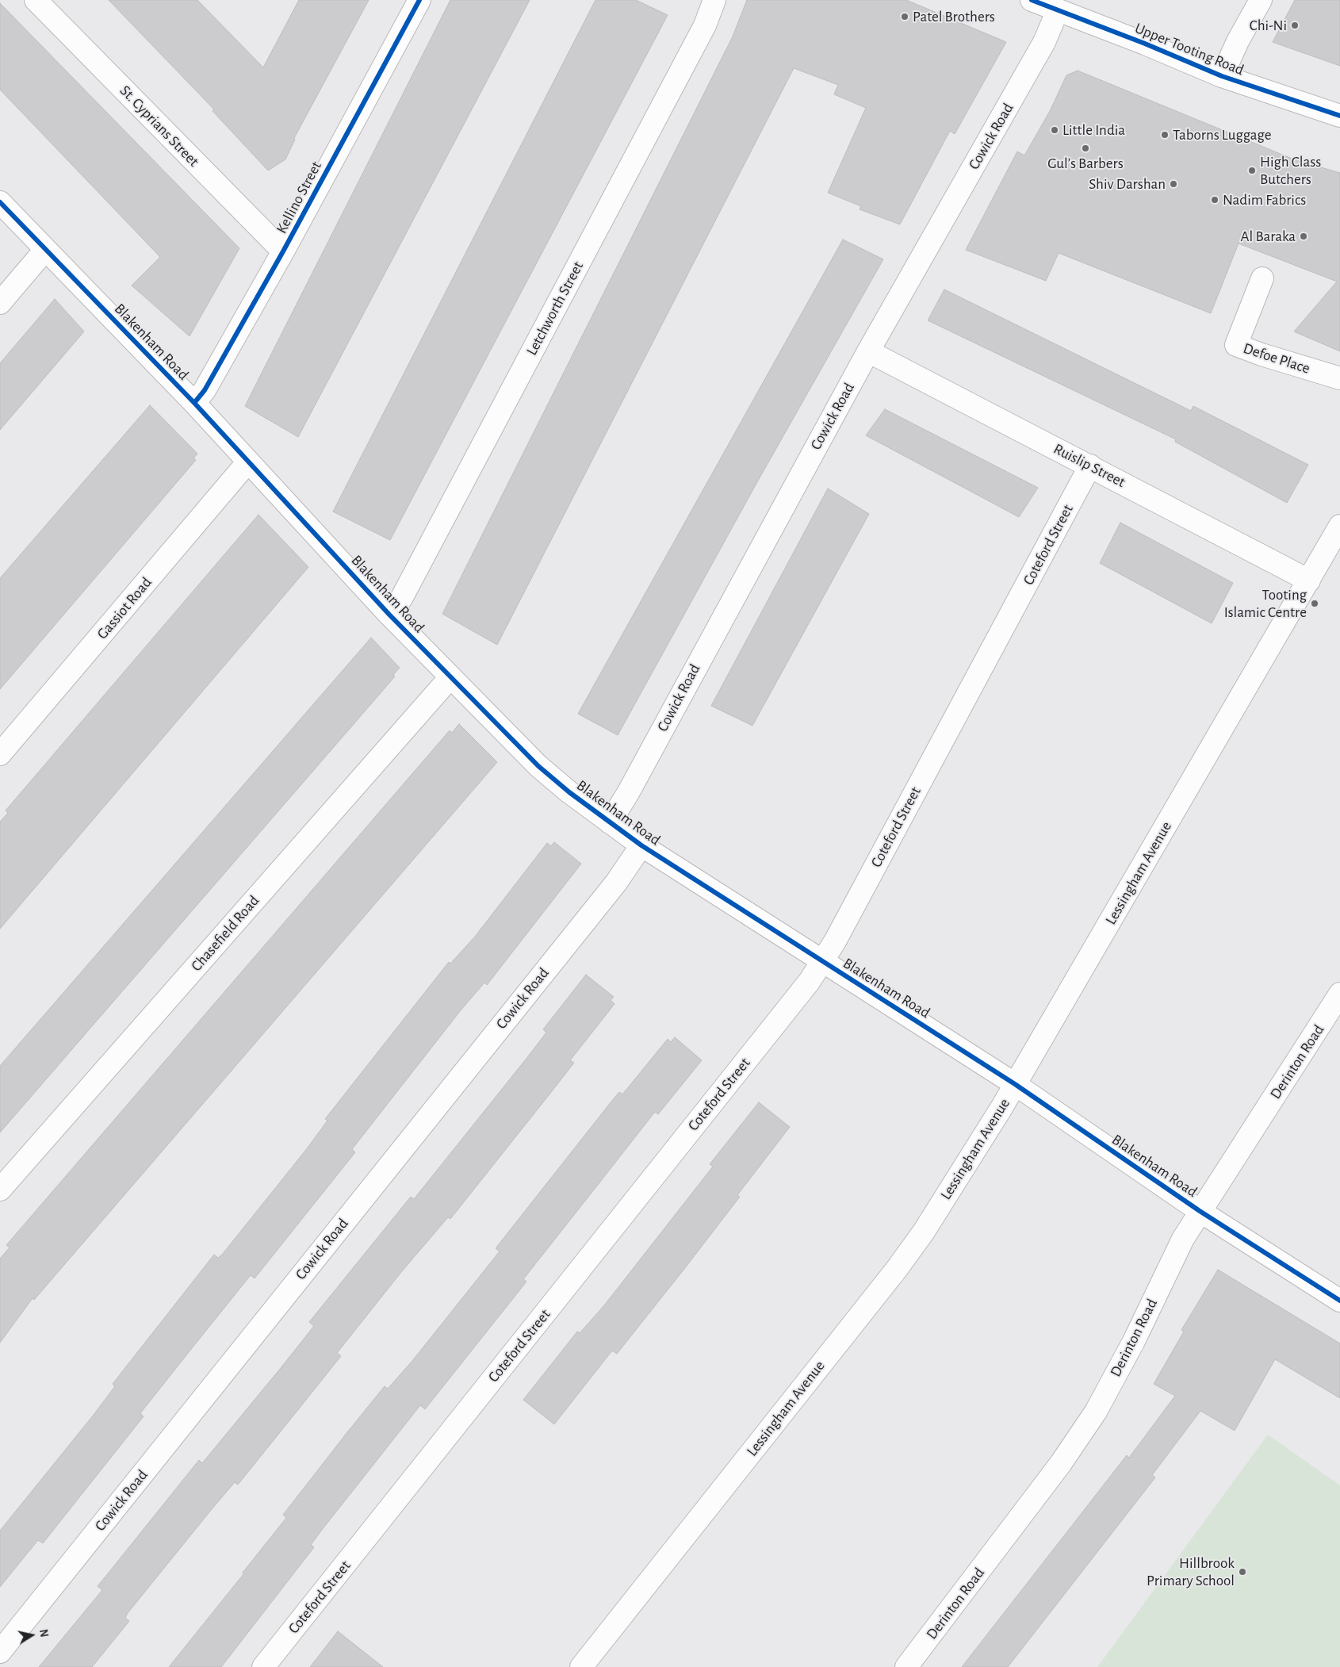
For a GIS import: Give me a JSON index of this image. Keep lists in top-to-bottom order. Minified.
{"streets":{"main road":["Upper Tooting Road","St. Cyprians Street","Cowick Road","Kellino Street","Letchworth Street","Blakenham Road","Defoe Place","Ruislip Street","Coteford Street","Gassiot Road","Lessingham Avenue","Chasefield Road","Derinton Road"]},"crossings":[["Upper Tooting Road","Cowick Road"],["St. Cyprians Street","Kellino Street"],["Cowick Road","Blakenham Road"],["Cowick Road","Ruislip Street"],["Kellino Street","Blakenham Road"],["Letchworth Street","Blakenham Road"],["Blakenham Road","Coteford Street"],["Blakenham Road","Gassiot Road"],["Blakenham Road","Lessingham Avenue"],["Blakenham Road","Chasefield Road"],["Blakenham Road","Derinton Road"],["Ruislip Street","Coteford Street"],["Ruislip Street","Lessingham Avenue"]],"places":["Patel Brothers","Chi-Ni","Little India","Taborns Luggage","Gul’s Barbers","High Class Butchers","Shiv Darshan","Nadim Fabrics","Al Baraka","Tooting Islamic Centre","Hillbrook Primary School"],"north":"right"}
